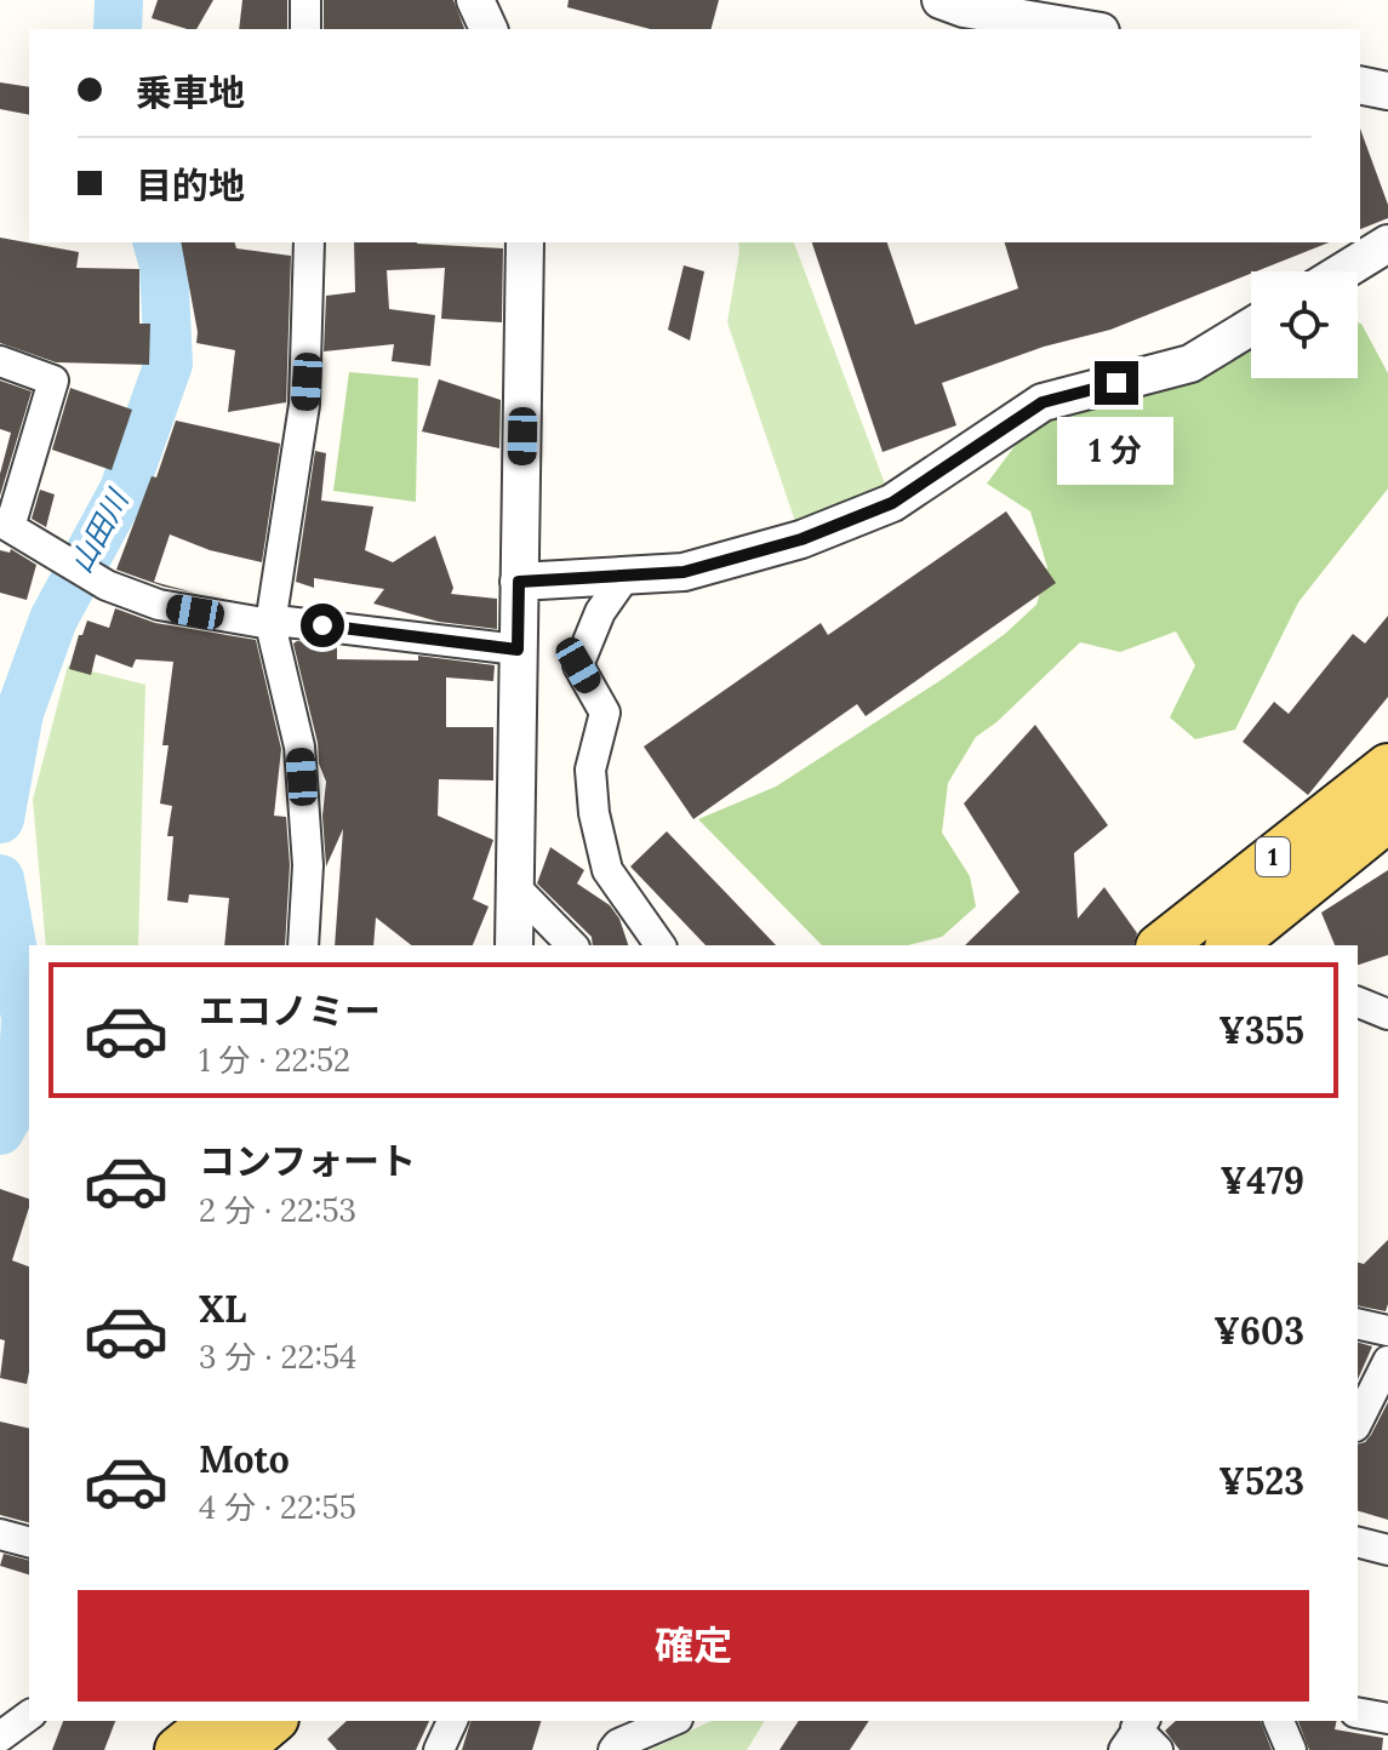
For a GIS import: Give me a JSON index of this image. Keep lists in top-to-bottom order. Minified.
{"streets":{"main road":["1"]},"water":["山田川"],"page":{"banner":["乗車地","目的地"],"bubble":"1 分","list":[{"name":"エコノミー","note":"1 分 · 22:52","value":"¥355"},{"name":"コンフォート","note":"2 分 · 22:53","value":"¥479"},{"name":"XL","note":"3 分 · 22:54","value":"¥603"},{"name":"Moto","note":"4 分 · 22:55","value":"¥523"}],"buttons":"確定"}}
